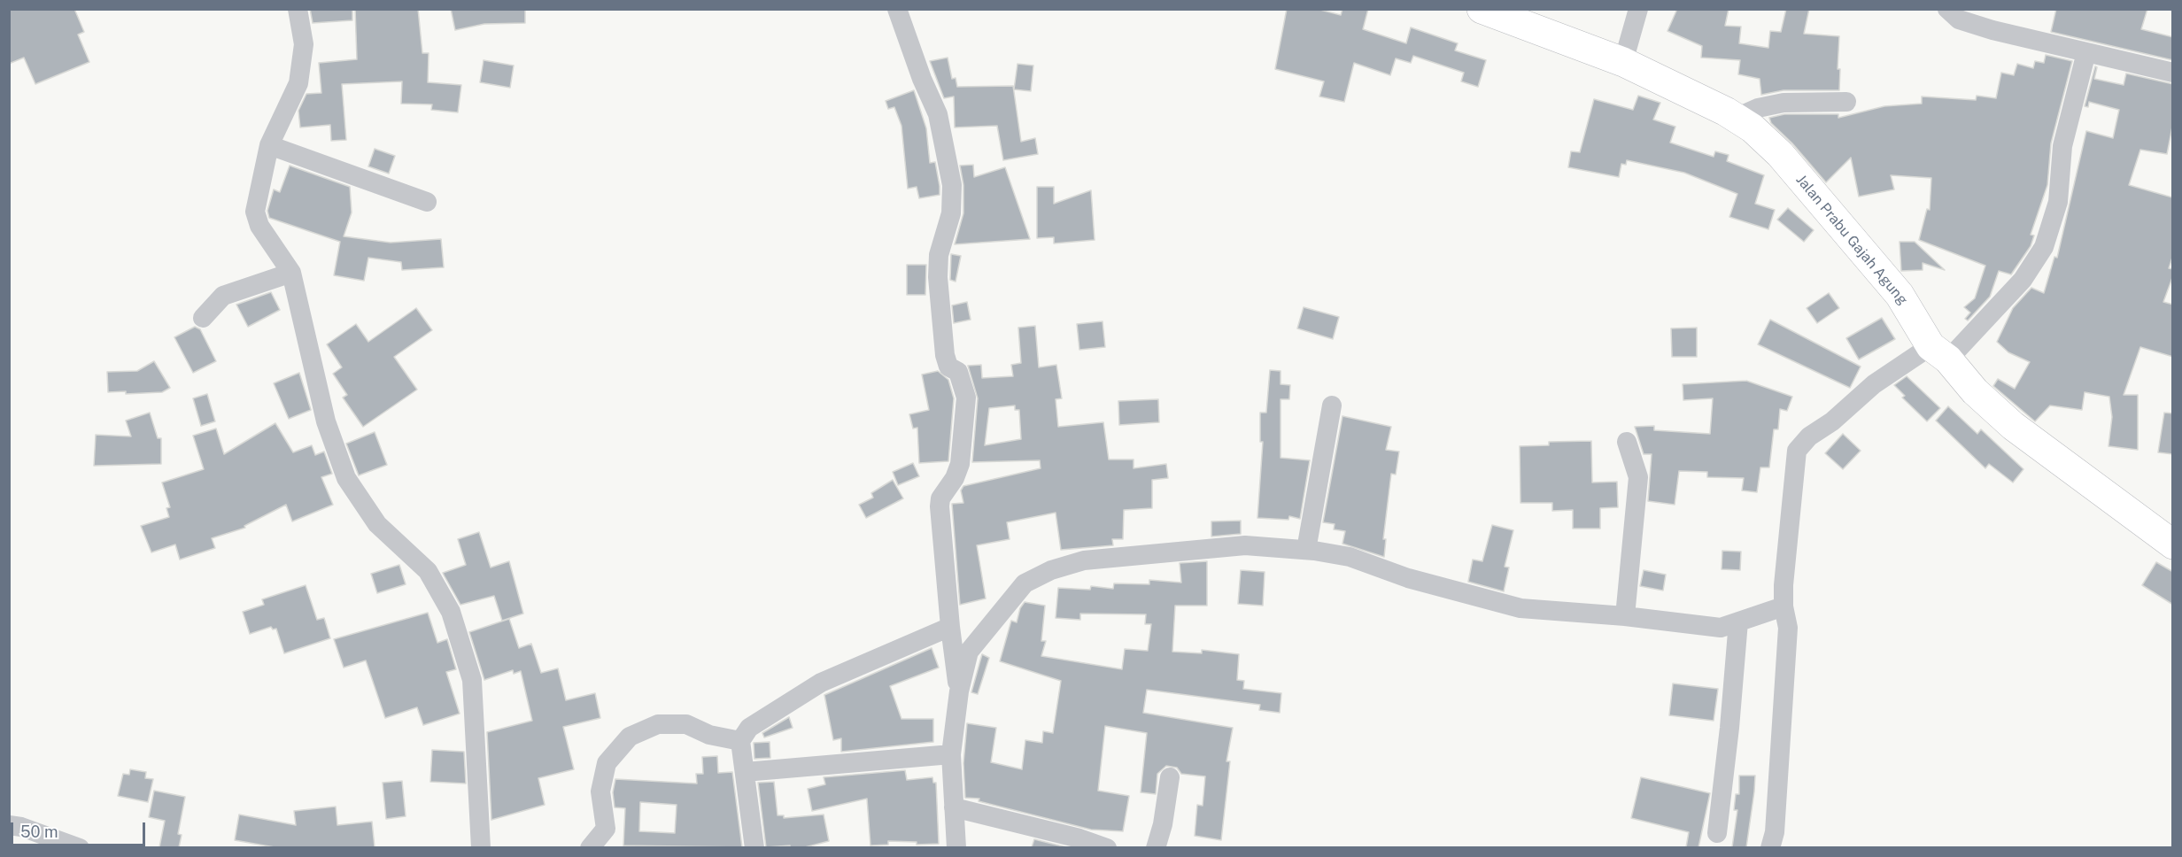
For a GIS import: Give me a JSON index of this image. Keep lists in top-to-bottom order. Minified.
{"streets":{"highway":["Jalan Prabu Gajah Agung"]},"scale_bar":"50 m"}
